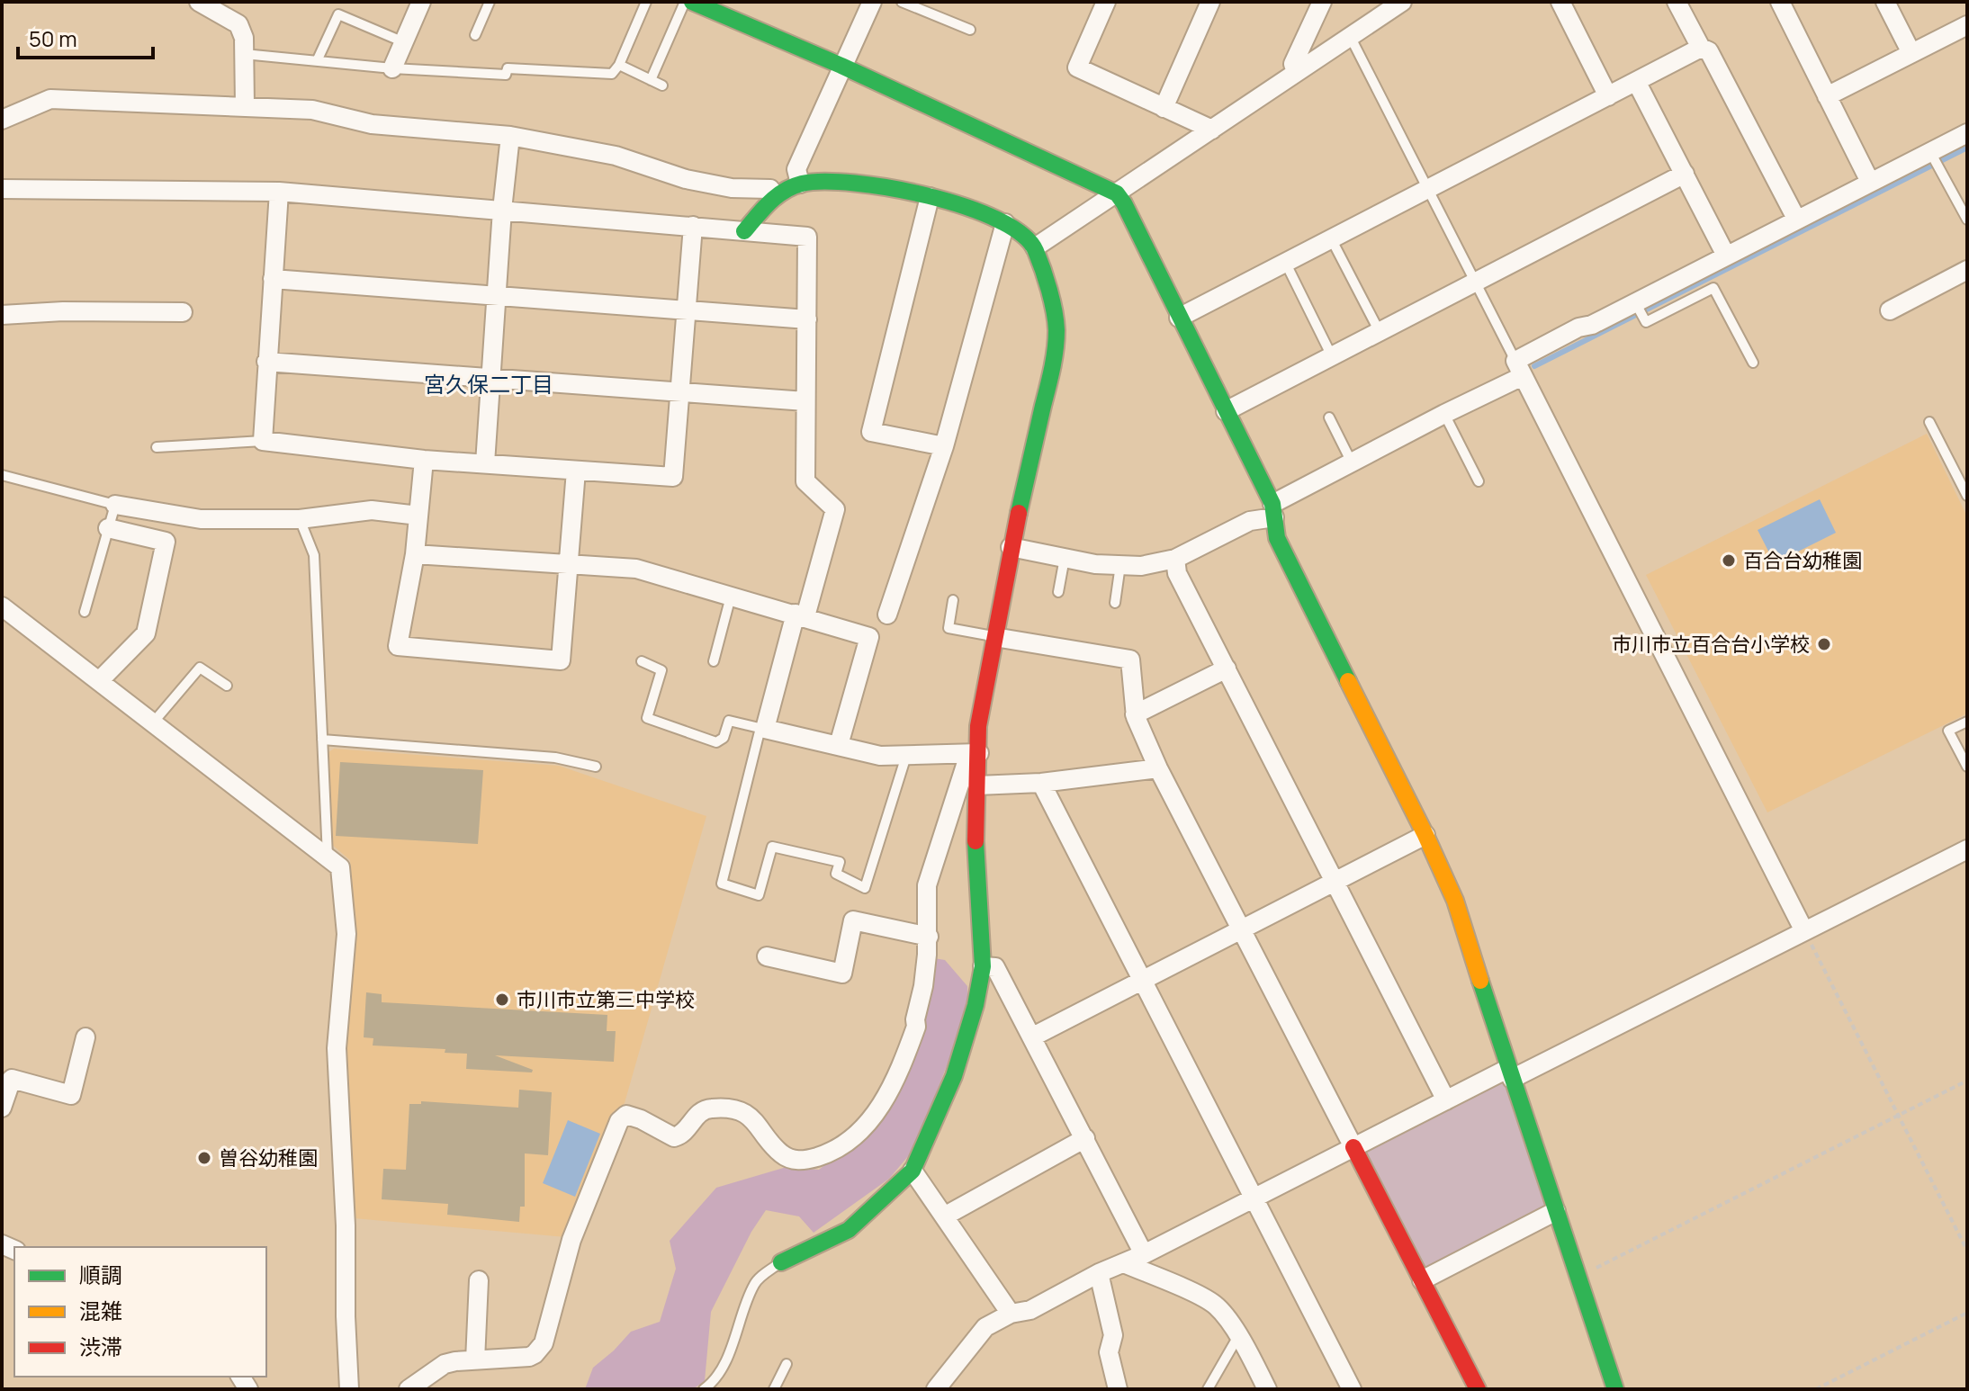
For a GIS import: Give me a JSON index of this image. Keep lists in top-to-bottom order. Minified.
{"districts":["宮久保二丁目"],"places":["百合台幼稚園","市川市立百合台小学校","市川市立第三中学校","曽谷幼稚園"],"legend":["順調","混雑","渋滞"],"scale_bar":"50 m"}
